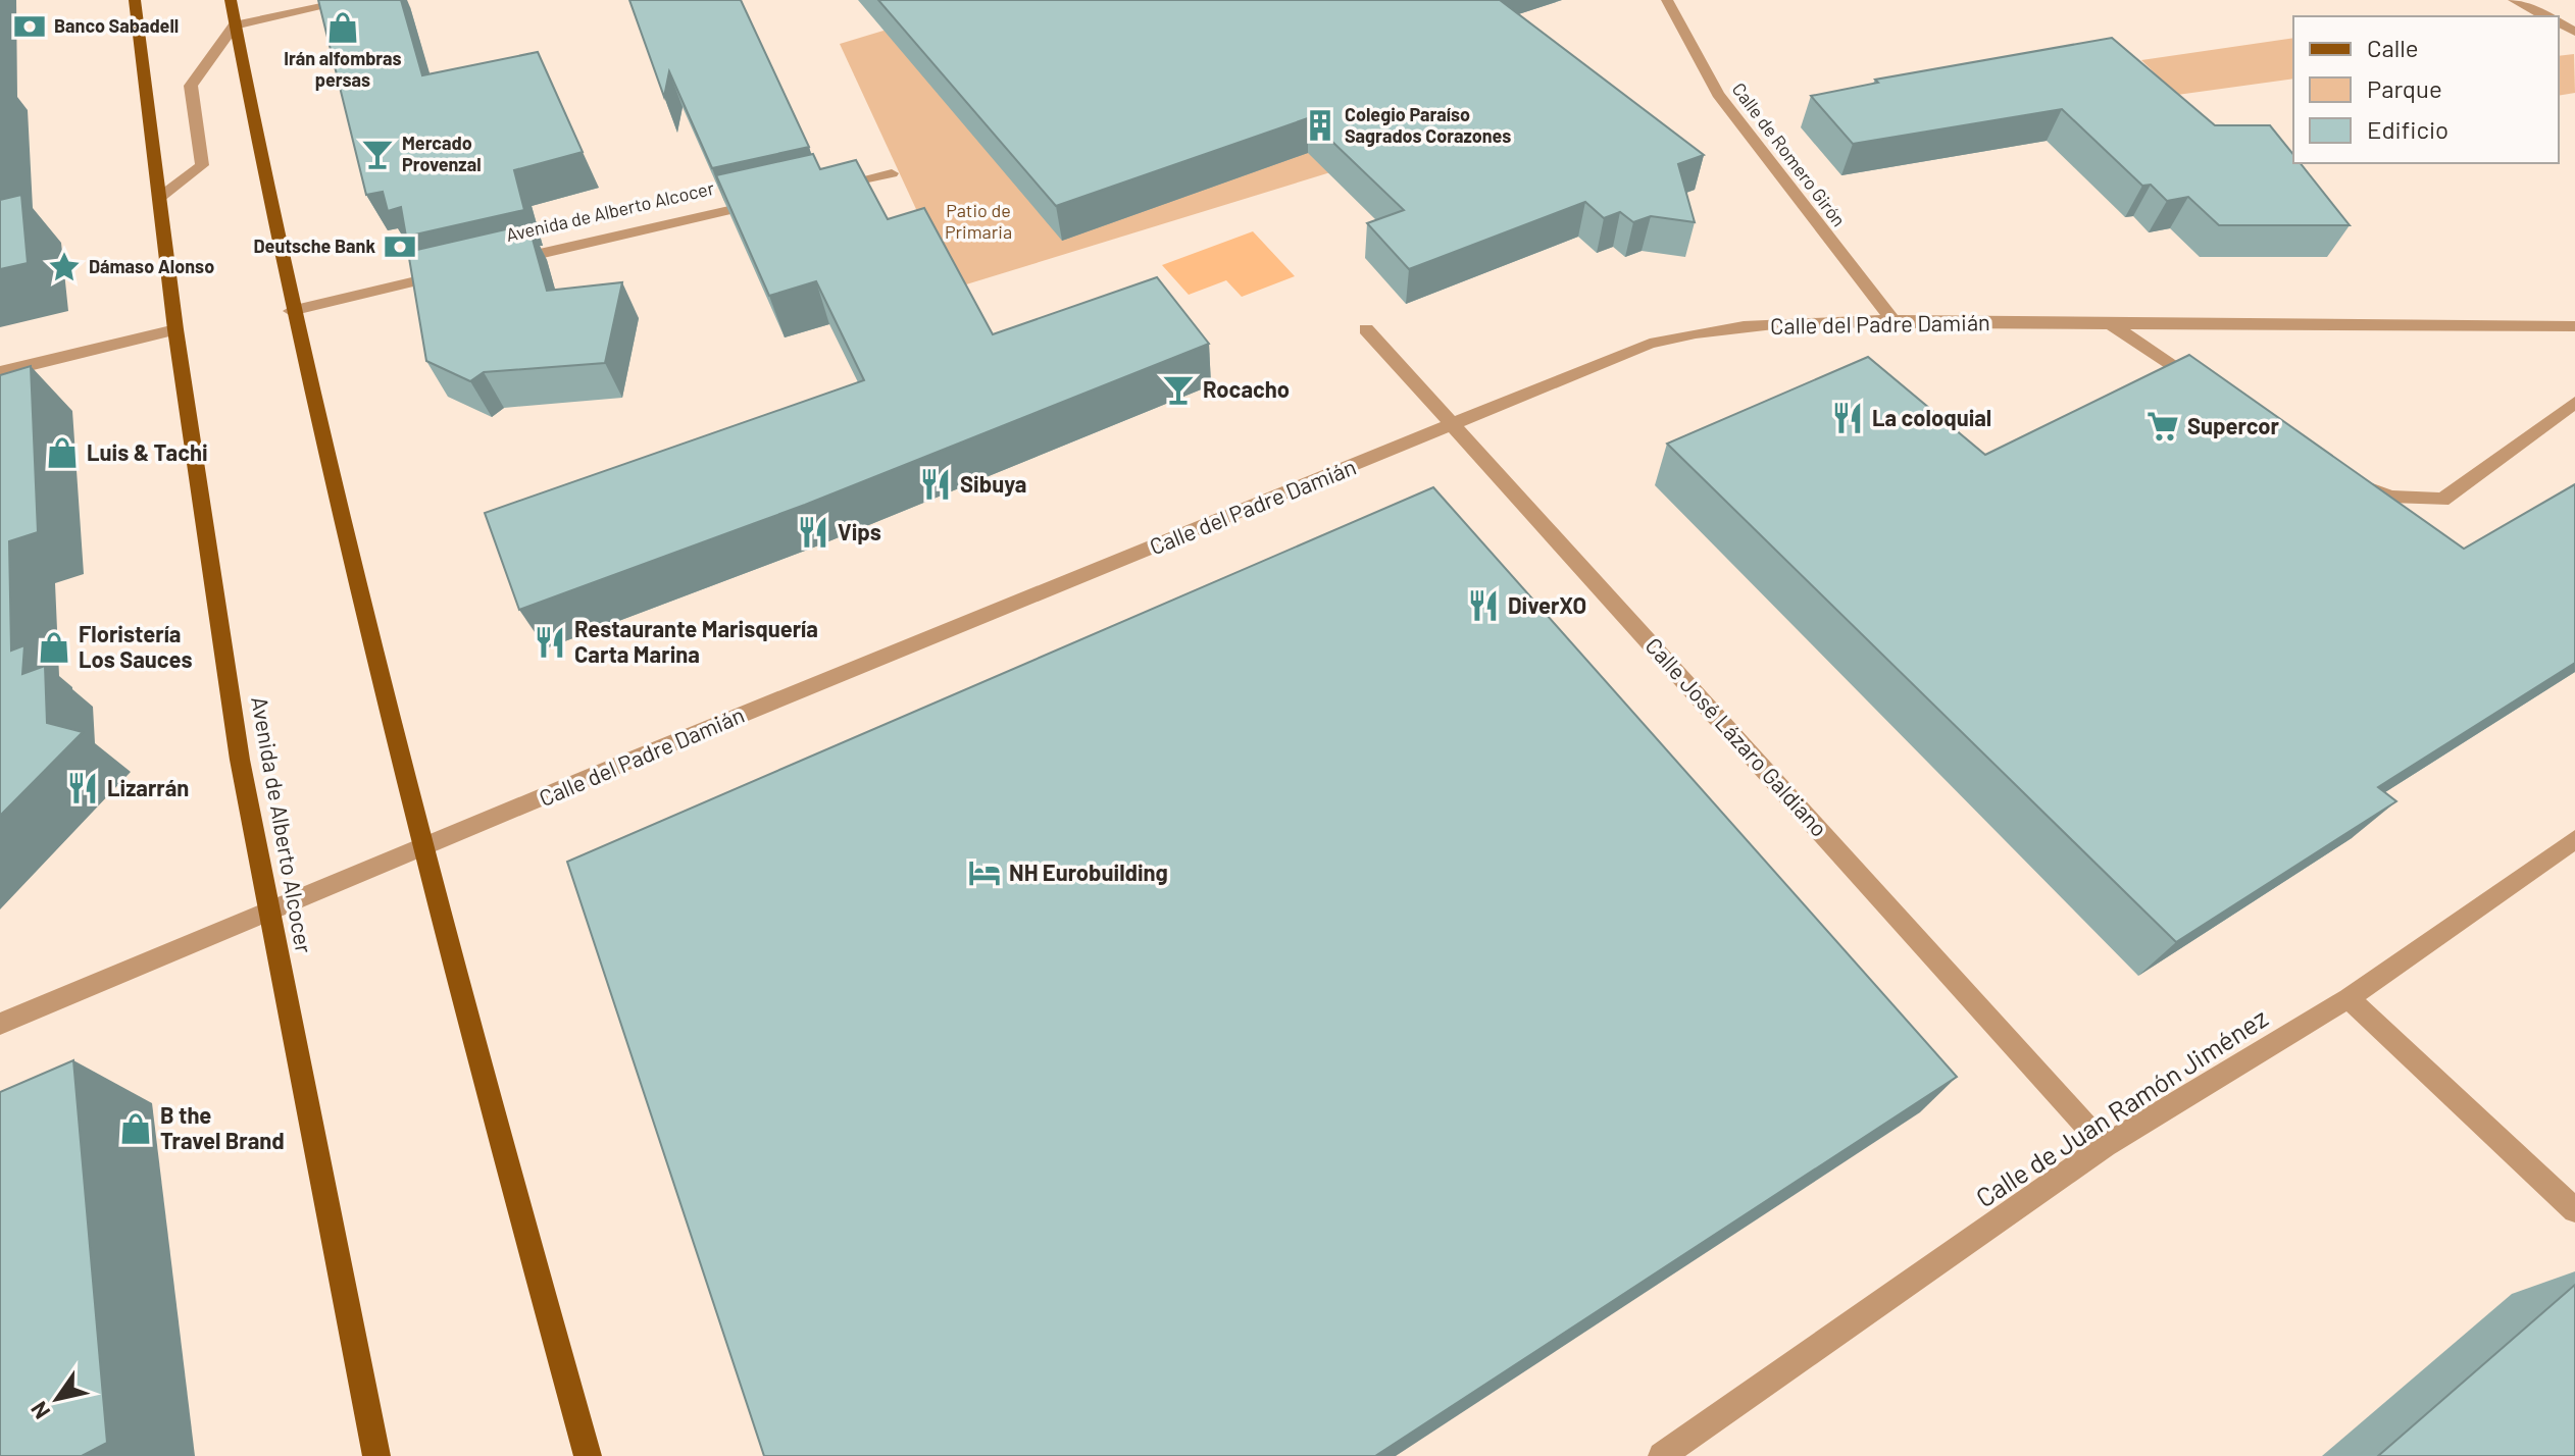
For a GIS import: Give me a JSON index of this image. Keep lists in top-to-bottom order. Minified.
{"streets":{"main road":["Avenida de Alberto Alcocer"],"street":["Calle de Romero Girón","Calle del Padre Damián","Calle José Lázaro Galdiano","Calle de Juan Ramón Jiménez"]},"crossings":[["Calle de Romero Girón","Calle del Padre Damián"],["Avenida de Alberto Alcocer","Calle del Padre Damián"],["Calle del Padre Damián","Calle José Lázaro Galdiano"],["Calle José Lázaro Galdiano","Calle de Juan Ramón Jiménez"]],"parks":["Patio de Primaria"],"places":{"bank":["Banco Sabadell","Deutsche Bank"],"shop":["Irán alfombras persas","Luis & Tachi","Floristería Los Sauces","B the Travel Brand"],"building":["Colegio Paraíso Sagrados Corazones"],"bar":["Mercado Provenzal","Rocacho"],"place":["Dámaso Alonso"],"restaurant":["La coloquial","Sibuya","Vips","DiverXO","Restaurante Marisquería Carta Marina","Lizarrán"],"supermarket":["Supercor"],"hotel":["NH Eurobuilding"]},"legend":["Calle","Parque","Edificio"],"north":"bottom left"}
